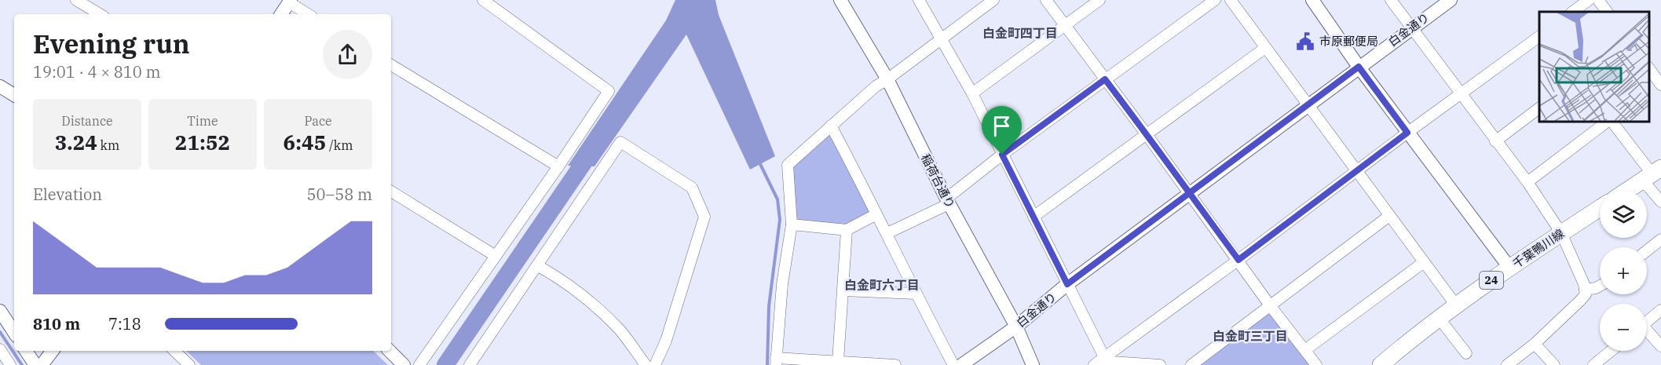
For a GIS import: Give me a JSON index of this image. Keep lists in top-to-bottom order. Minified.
{"streets":{"main road":["千葉鴨川線","24"],"street":["白金通り","稲荷台通り"]},"crossings":[["白金通り","稲荷台通り"]],"districts":["白金町四丁目","白金町六丁目","白金町三丁目"],"places":{"public building":["市原郵便局"]},"page":{"heading":["Evening run","19:01 · 4 × 810 m"],"stats":[["Distance","3.24 km"],["Time","21:52"],["Pace","6:45 /km"]],"chart":["Elevation","50–58 m"],"map_buttons":["+","−"],"list":[{"name":"810 m","note":"7:18"}]}}
